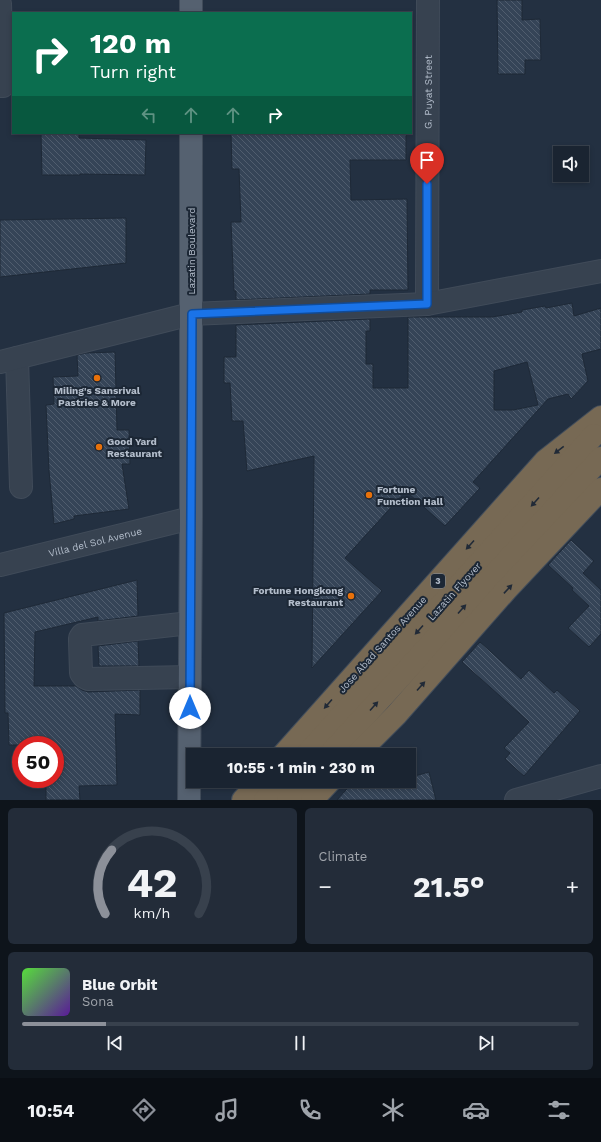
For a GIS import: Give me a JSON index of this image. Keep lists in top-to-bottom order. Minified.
{"streets":{"highway":["3","Lazatin Flyover","Jose Abad Santos Avenue"],"main road":["Lazatin Boulevard"],"street":["G. Puyat Street","Villa del Sol Avenue"]},"crossings":[["Lazatin Boulevard","Villa del Sol Avenue"]],"places":["Miling's Sansrival Pastries & More","Good Yard Restaurant","Fortune Function Hall","Fortune Hongkong Restaurant"],"page":{"turn":["120 m","Turn right"],"limit":"50","trip":"10:55 · 1 min · 230 m","tile":"Climate","heat":["−","21.5°","+"],"song":["Blue Orbit","Sona"],"tabs":"10:54","gauge":["42","km/h"]}}
